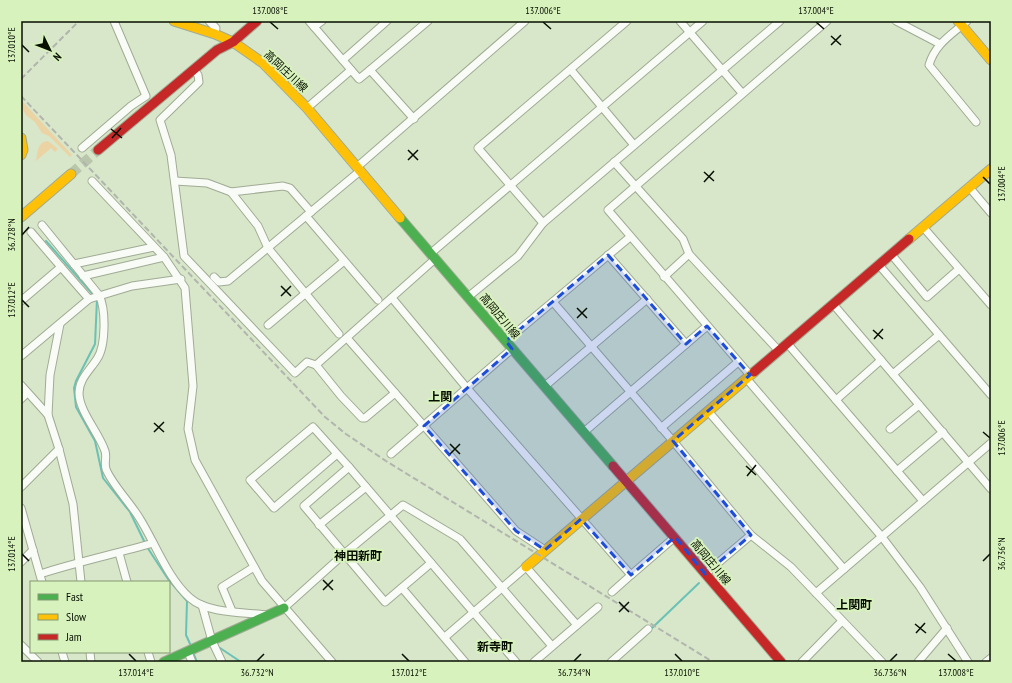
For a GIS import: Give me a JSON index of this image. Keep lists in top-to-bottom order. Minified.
{"streets":{"main road":["高岡庄川線"]},"districts":["上関","神田新町","上関町","新寺町"],"legend":["Fast","Slow","Jam"],"north":"bottom right","coordinates":["137.008°E","137.006°E","137.004°E","137.010°E","36.728°N","137.012°E","36.736°N","137.014°E","36.732°N","36.734°N"]}
